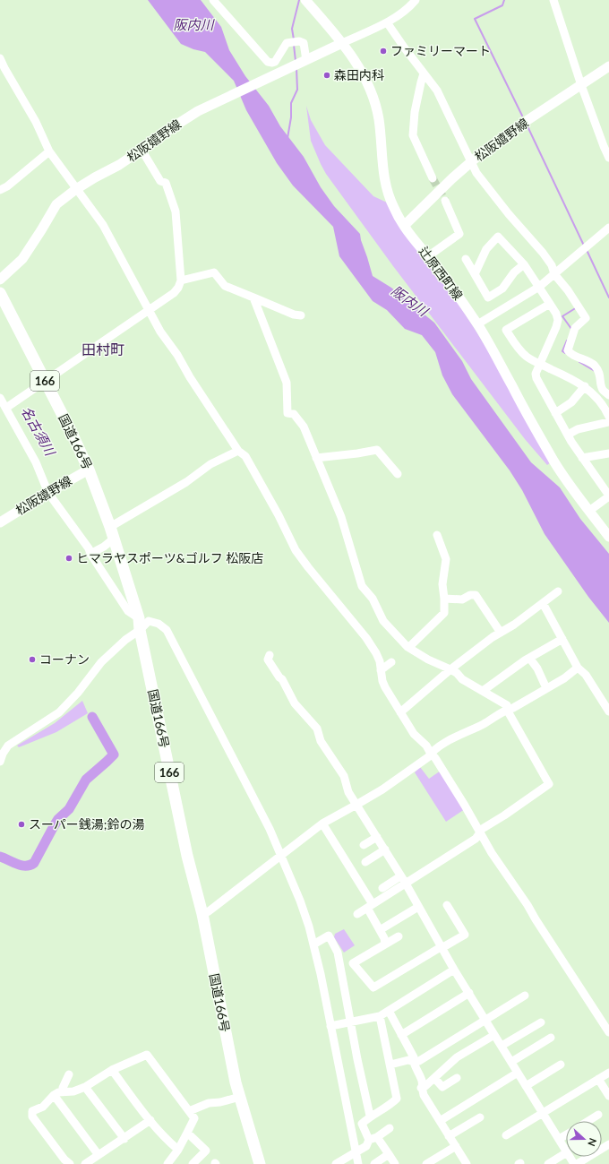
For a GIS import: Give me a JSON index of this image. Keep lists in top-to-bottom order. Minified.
{"streets":{"highway":["166","国道166号"],"main road":["松阪嬉野線","辻原西町線"]},"crossings":[["松阪嬉野線","辻原西町線"],["松阪嬉野線","国道166号"]],"districts":["田村町"],"water":["阪内川","名古須川"],"places":["ファミリーマート","森田内科","ヒマラヤスポーツ&ゴルフ 松阪店","コーナン","スーパー銭湯;鈴の湯"],"north":"right"}
